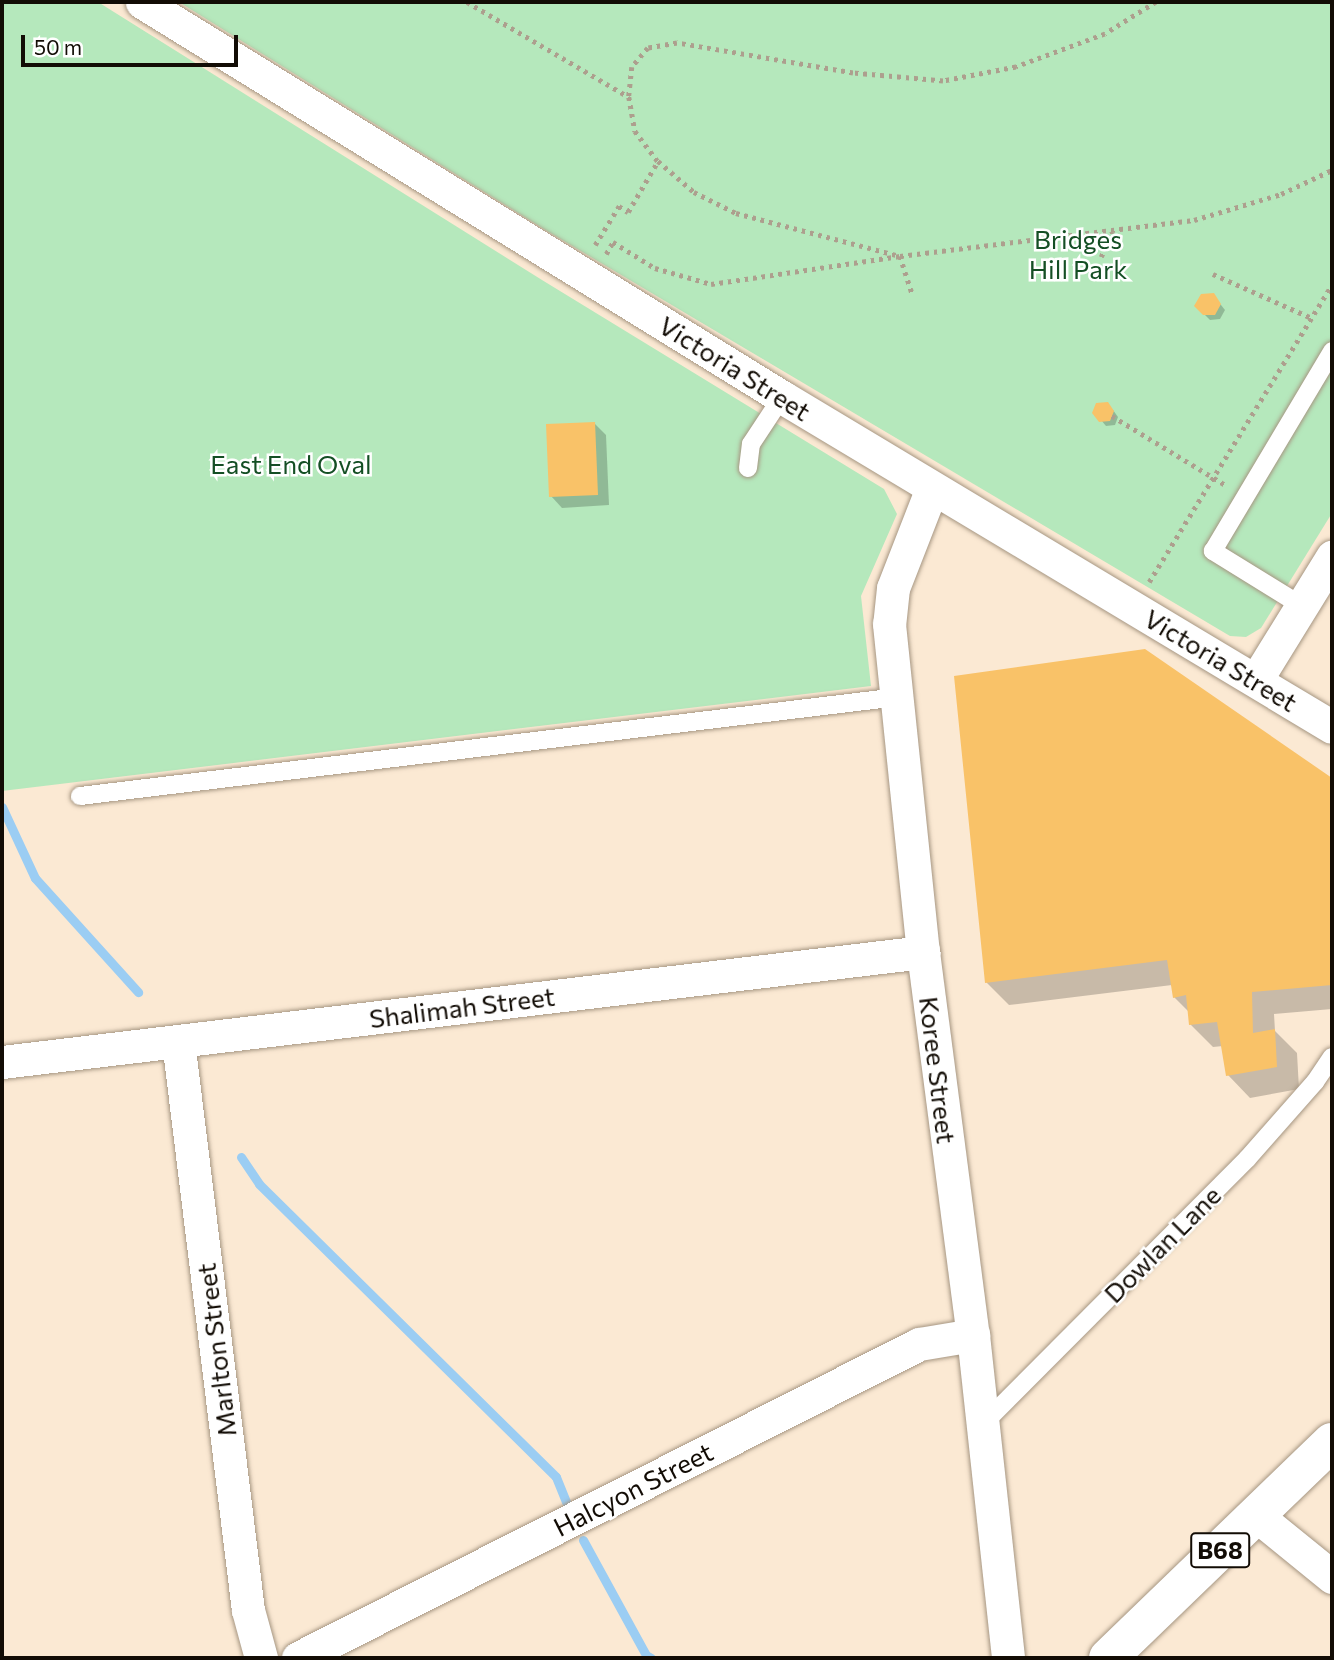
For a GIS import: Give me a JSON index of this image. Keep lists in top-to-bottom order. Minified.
{"streets":{"main road":["B68"],"street":["Victoria Street","Shalimah Street","Koree Street","Marlton Street","Halcyon Street"],"lane":["Dowlan Lane"]},"crossings":[["Victoria Street","Koree Street"],["Shalimah Street","Koree Street"],["Shalimah Street","Marlton Street"],["Koree Street","Dowlan Lane"],["Koree Street","Halcyon Street"]],"parks":["Bridges Hill Park","East End Oval"],"scale_bar":"50 m"}
